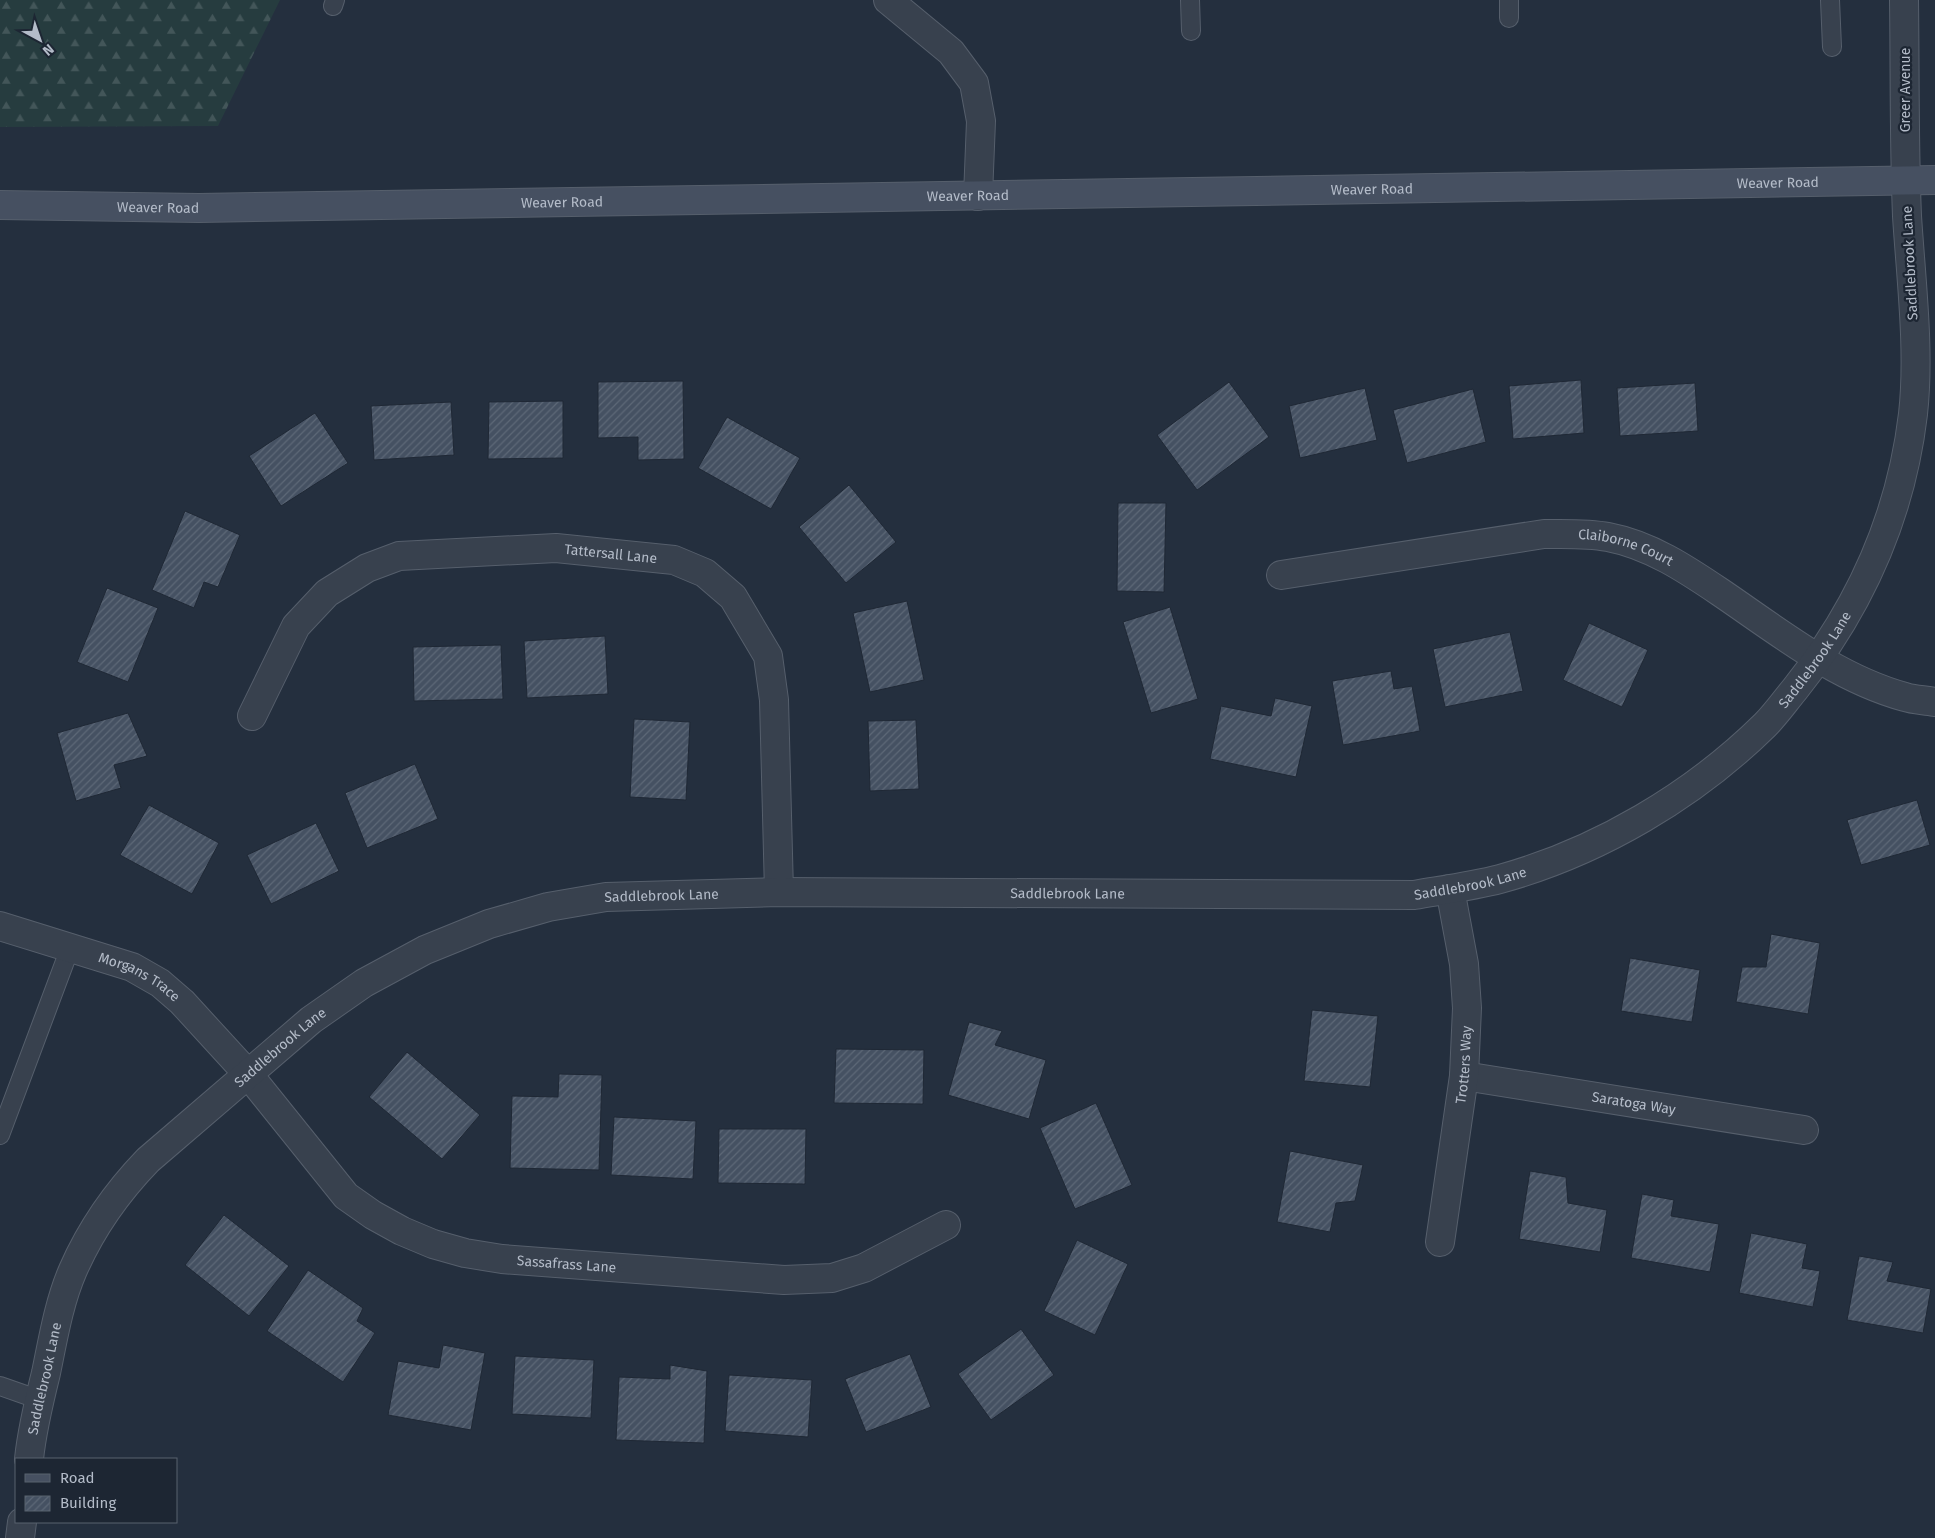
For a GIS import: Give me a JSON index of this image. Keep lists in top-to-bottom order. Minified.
{"streets":{"main road":["Weaver Road"],"street":["Greer Avenue","Saddlebrook Lane","Claiborne Court","Tattersall Lane","Morgans Trace","Trotters Way","Saratoga Way","Sassafrass Lane"]},"crossings":[["Greer Avenue","Weaver Road"],["Greer Avenue","Saddlebrook Lane"],["Weaver Road","Saddlebrook Lane"],["Saddlebrook Lane","Claiborne Court"],["Saddlebrook Lane","Tattersall Lane"],["Saddlebrook Lane","Morgans Trace"],["Saddlebrook Lane","Trotters Way"],["Saddlebrook Lane","Sassafrass Lane"],["Morgans Trace","Sassafrass Lane"],["Trotters Way","Saratoga Way"]],"legend":["Road","Building"],"north":"bottom right"}
